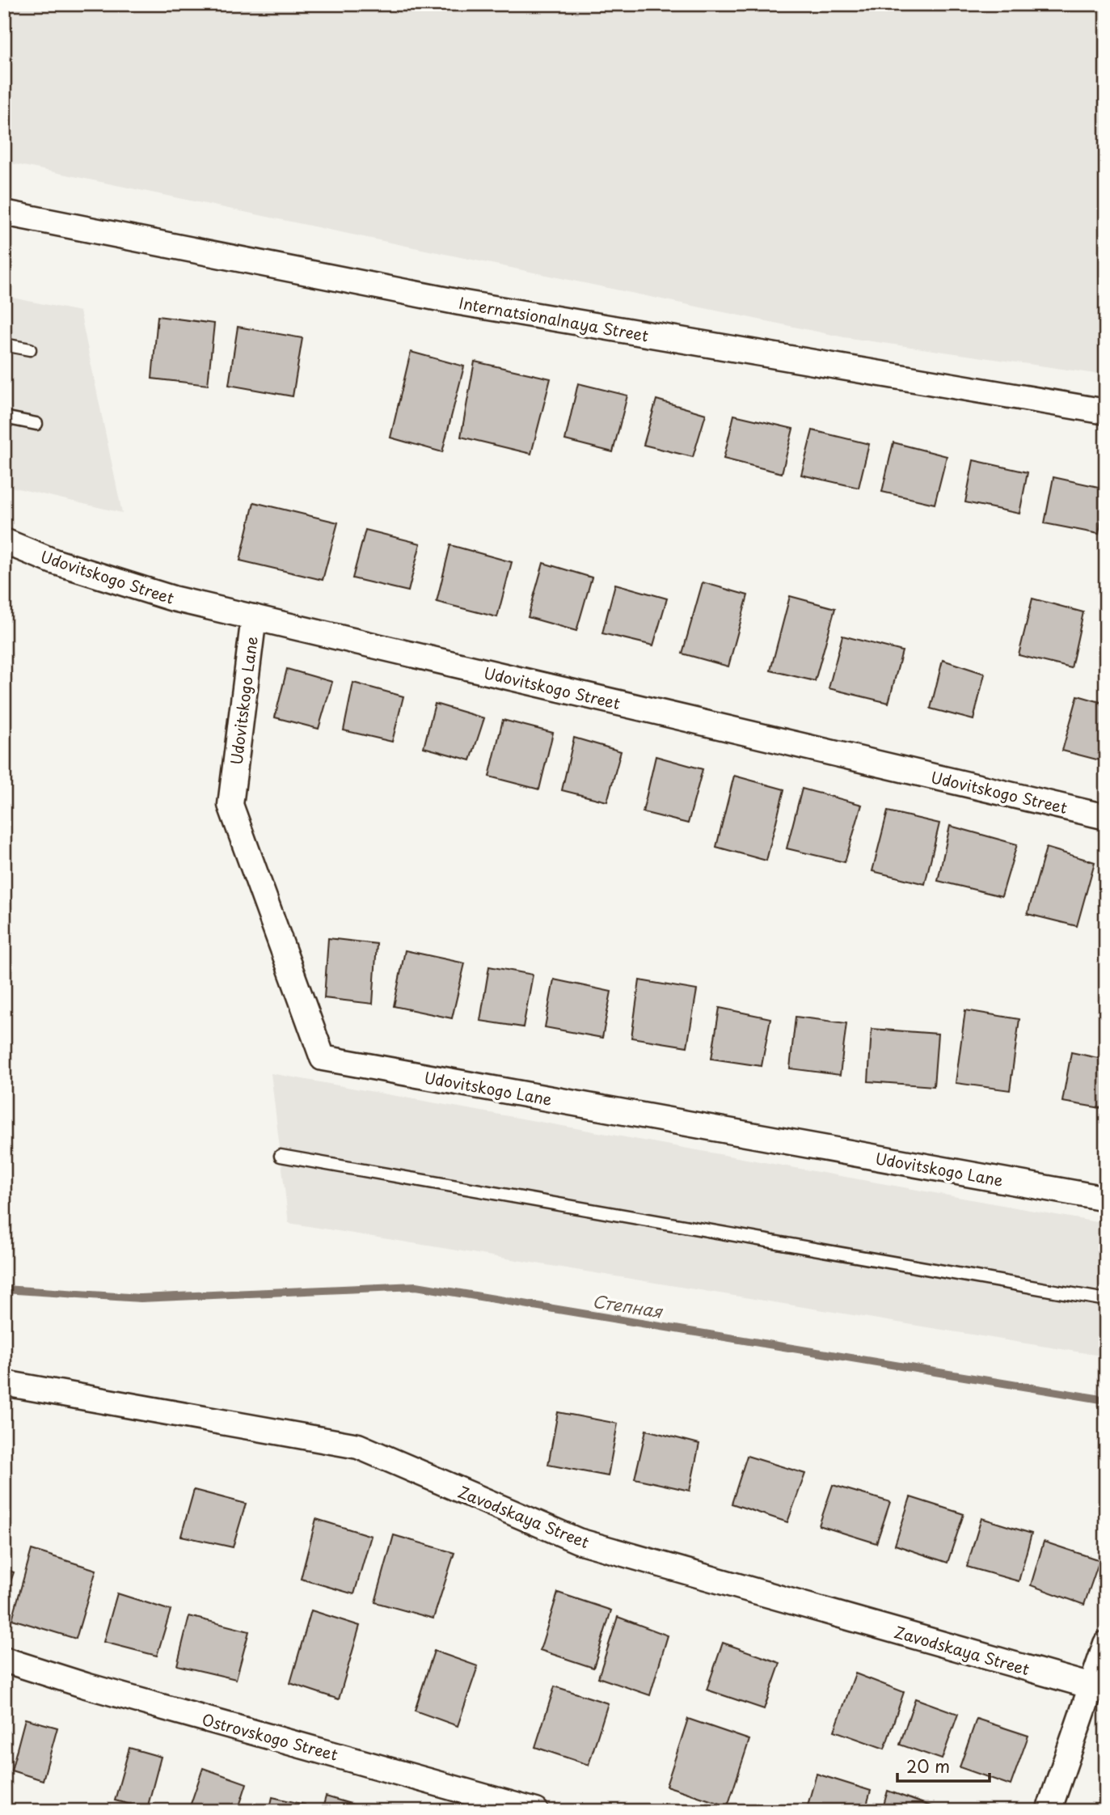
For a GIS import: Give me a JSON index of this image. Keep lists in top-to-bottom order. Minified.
{"streets":{"street":["Internatsionalnaya Street","Udovitskogo Street","Udovitskogo Lane","Zavodskaya Street","Ostrovskogo Street"]},"crossings":[["Udovitskogo Street","Udovitskogo Lane"]],"water":["Степная"],"scale_bar":"20 m"}
